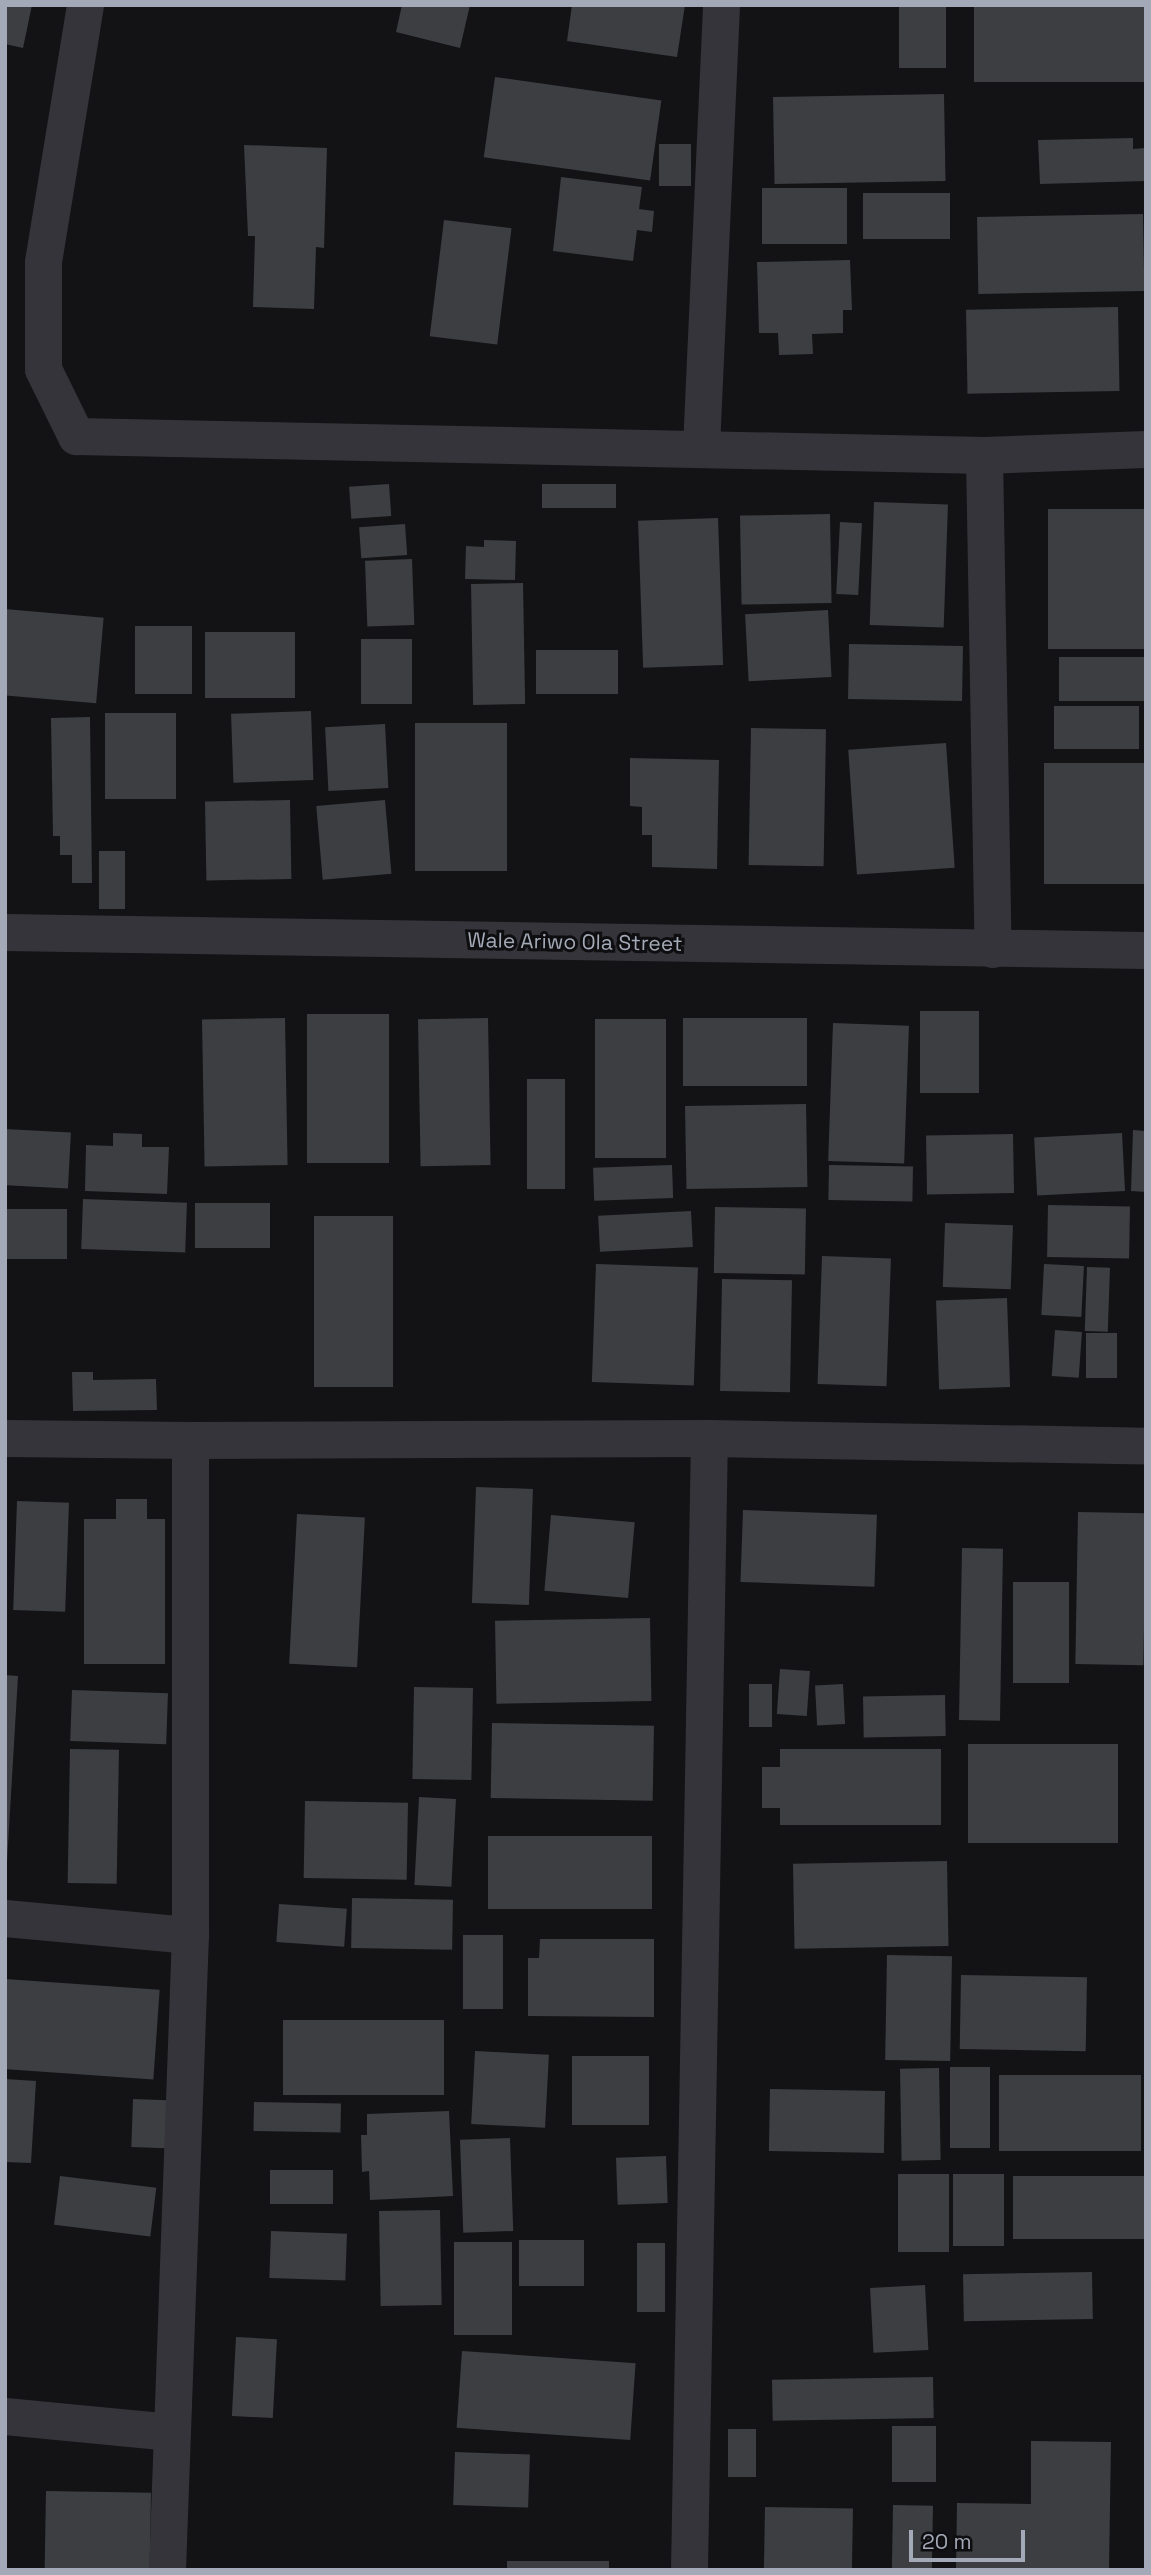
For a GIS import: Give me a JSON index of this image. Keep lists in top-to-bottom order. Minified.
{"streets":{"street":["Wale Ariwo Ola Street"]},"scale_bar":"20 m"}
